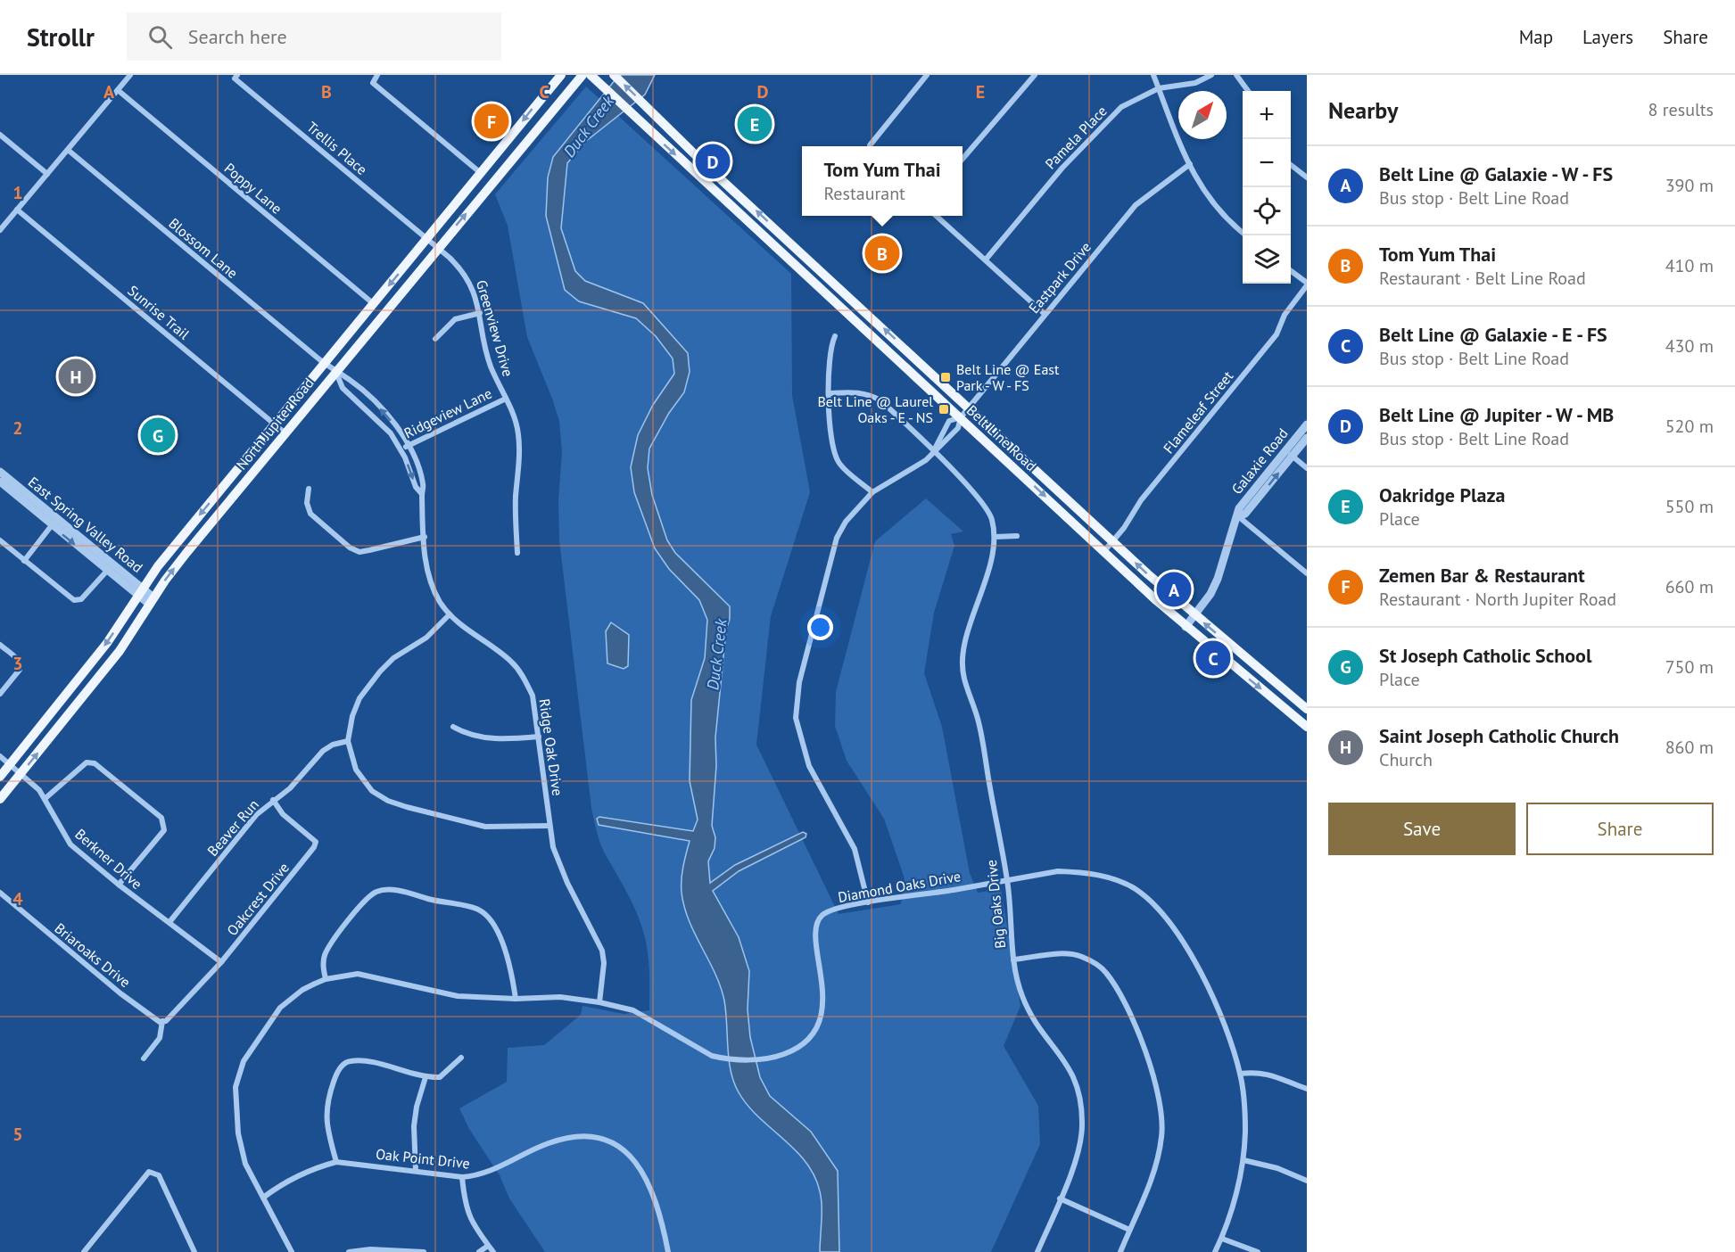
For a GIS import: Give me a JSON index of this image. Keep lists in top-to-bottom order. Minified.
{"streets":{"main road":["North Jupiter Road","Belt Line Road"],"street":["Pamela Place","Trellis Place","Poppy Lane","Blossom Lane","Eastpark Drive","Sunrise Trail","Greenview Drive","Flameleaf Street","Ridgeview Lane","Galaxie Road","East Spring Valley Road","Ridge Oak Drive","Beaver Run","Berkner Drive","Diamond Oaks Drive","Oakcrest Drive","Big Oaks Drive","Briaroaks Drive","Oak Point Drive"]},"crossings":[["Trellis Place","Greenview Drive"],["Trellis Place","North Jupiter Road"],["Poppy Lane","North Jupiter Road"],["Blossom Lane","North Jupiter Road"],["Blossom Lane","Ridge Oak Drive"],["Eastpark Drive","Belt Line Road"],["Sunrise Trail","North Jupiter Road"],["Greenview Drive","Ridgeview Lane"],["Greenview Drive","North Jupiter Road"],["Flameleaf Street","Belt Line Road"],["Ridgeview Lane","Ridge Oak Drive"],["North Jupiter Road","East Spring Valley Road"],["North Jupiter Road","Ridge Oak Drive"],["North Jupiter Road","Berkner Drive"],["Belt Line Road","Galaxie Road"],["Ridge Oak Drive","Diamond Oaks Drive"],["Beaver Run","Berkner Drive"],["Beaver Run","Oakcrest Drive"],["Berkner Drive","Oakcrest Drive"],["Diamond Oaks Drive","Big Oaks Drive"],["Diamond Oaks Drive","Oak Point Drive"],["Oakcrest Drive","Briaroaks Drive"]],"water":["Duck Creek"],"places":{"transit":["Belt Line @ East Park - W - FS","Belt Line @ Laurel Oaks - E - NS"]},"north":"top right","page":{"header":"Strollr","search":"Search here","nav":["Map","Layers","Share"],"heading":["Nearby","8 results"],"map_buttons":["+","−"],"pins":["F","E","D","B","H","G","A","C"],"list":[{"mark":"A","name":"Belt Line @ Galaxie - W - FS","note":"Bus stop · Belt Line Road","value":"390 m"},{"mark":"B","name":"Tom Yum Thai","note":"Restaurant · Belt Line Road","value":"410 m"},{"mark":"C","name":"Belt Line @ Galaxie - E - FS","note":"Bus stop · Belt Line Road","value":"430 m"},{"mark":"D","name":"Belt Line @ Jupiter - W - MB","note":"Bus stop · Belt Line Road","value":"520 m"},{"mark":"E","name":"Oakridge Plaza","note":"Place","value":"550 m"},{"mark":"F","name":"Zemen Bar & Restaurant","note":"Restaurant · North Jupiter Road","value":"660 m"},{"mark":"G","name":"St Joseph Catholic School","note":"Place","value":"750 m"},{"mark":"H","name":"Saint Joseph Catholic Church","note":"Church","value":"860 m"}],"popup":["Tom Yum Thai","Restaurant"],"buttons":["Save","Share"]},"grid":{"columns":["A","B","C","D","E"],"rows":["1","2","3","4","5"]}}
